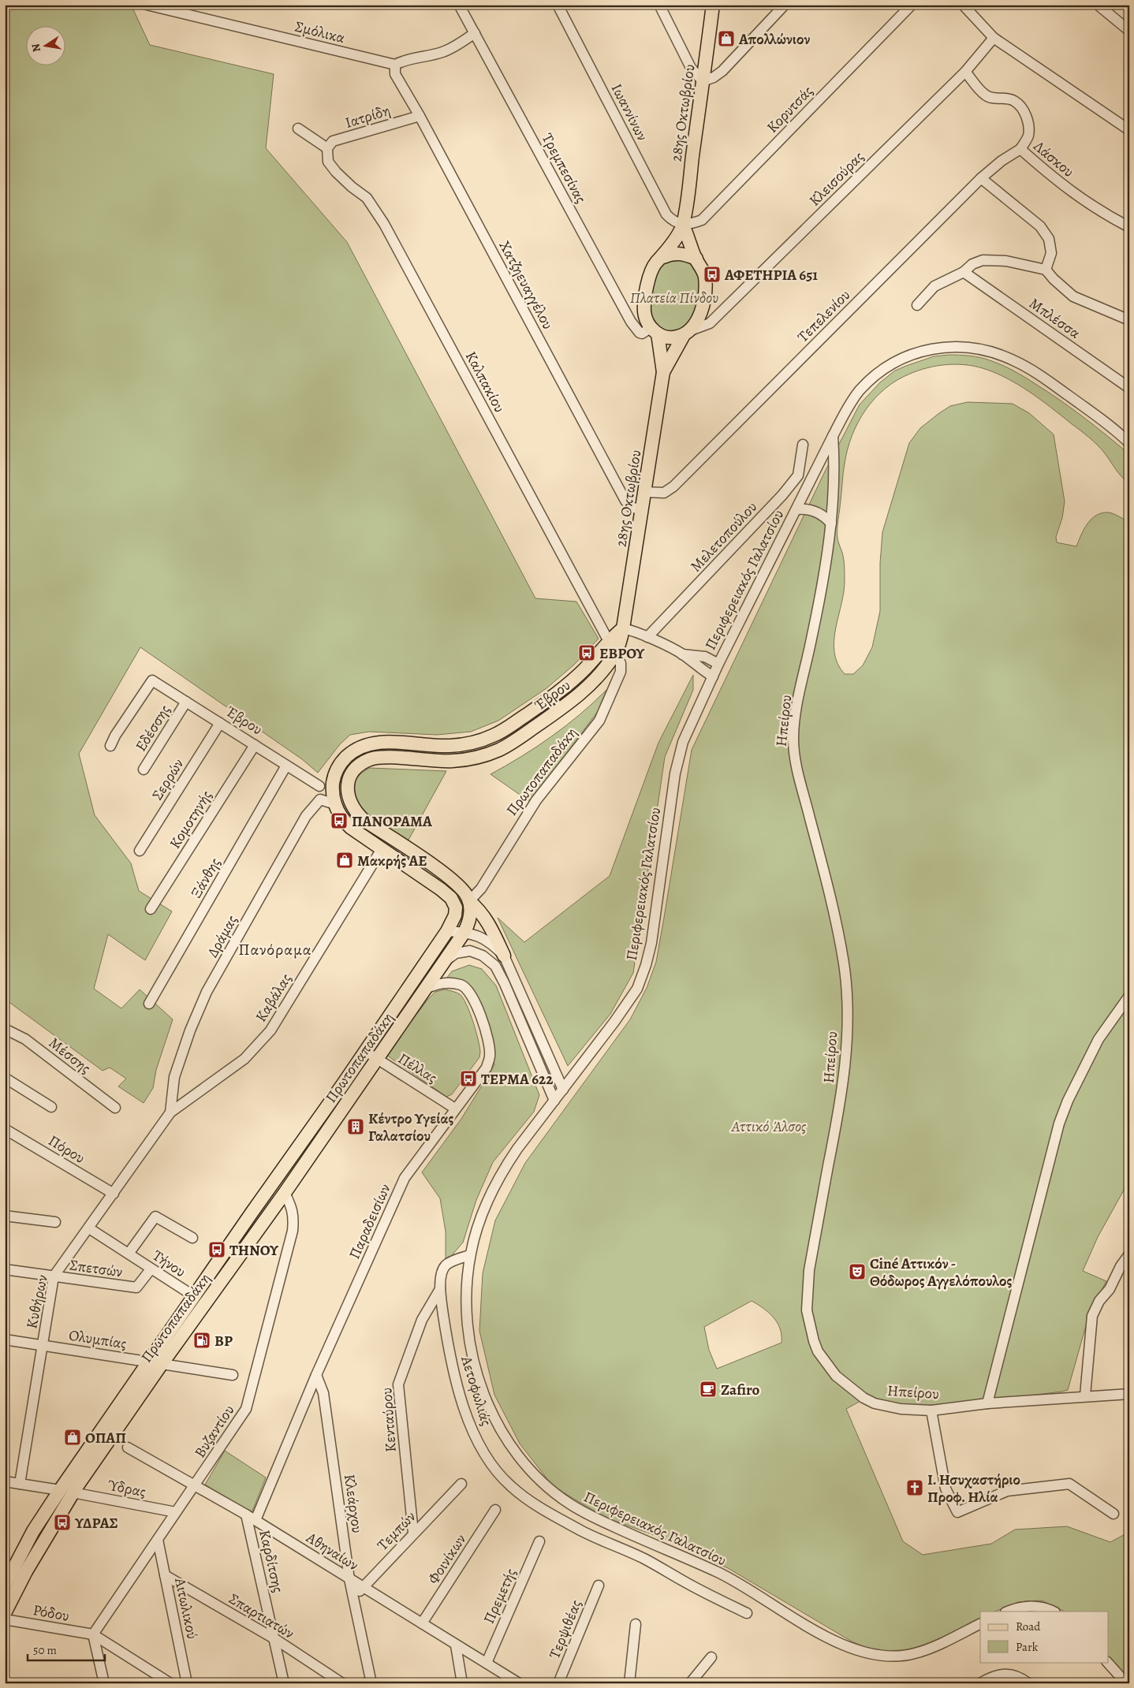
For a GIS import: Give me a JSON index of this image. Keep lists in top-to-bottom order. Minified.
{"streets":{"main road":["28ης Οκτωβρίου","Έβρου","Πρωτοπαπαδάκη"],"street":["Σμόλικα","Κορυτσάς","Ιωαννίνων","Ιατρίδη","Λάσκου","Τρεμπεσίνας","Κλεισούρας","Χατζηευαγγέλου","Τεπελενίου","Μπλέσσα","Καλπακίου","Μελετοπούλου","Περιφερειακός Γαλατσίου","Ηπείρου","Εδέσσης","Σερρών","Κομοτηνής","Ξάνθης","Δράμας","Καβάλας","Μέσσης","Πέλλας","Πόρου","Παραδεισίων","Τήνου","Σπετσών","Κυθήρων","Ολυμπίας","Αετοφωλιάς","Κενταύρου","Βυζαντίου","Ύδρας","Κλεάρχου","Τεμπών","Αθηναίων","Φοινίκων","Καρδίτσης","Πρεμετής","Αιτωλικού","Ρόδου","Σπαρτιατών","Τερψιθέας"]},"crossings":[["Σμόλικα","Χατζηευαγγέλου"],["Κορυτσάς","Ιωαννίνων"],["Κορυτσάς","28ης Οκτωβρίου"],["Ιωαννίνων","28ης Οκτωβρίου"],["28ης Οκτωβρίου","Τρεμπεσίνας"],["28ης Οκτωβρίου","Κλεισούρας"],["28ης Οκτωβρίου","Χατζηευαγγέλου"],["28ης Οκτωβρίου","Τεπελενίου"],["28ης Οκτωβρίου","Έβρου"],["Ιατρίδη","Χατζηευαγγέλου"],["Ιατρίδη","Καλπακίου"],["Λάσκου","Κλεισούρας"],["Λάσκου","Τεπελενίου"],["Τρεμπεσίνας","Κλεισούρας"],["Καλπακίου","Έβρου"],["Περιφερειακός Γαλατσίου","Ηπείρου"],["Περιφερειακός Γαλατσίου","Αετοφωλιάς"],["Έβρου","Εδέσσης"],["Έβρου","Πρωτοπαπαδάκη"],["Έβρου","Σερρών"],["Έβρου","Κομοτηνής"],["Έβρου","Ξάνθης"],["Έβρου","Καβάλας"],["Πρωτοπαπαδάκη","Πέλλας"],["Πρωτοπαπαδάκη","Παραδεισίων"],["Πρωτοπαπαδάκη","Τήνου"],["Πρωτοπαπαδάκη","Ολυμπίας"],["Πρωτοπαπαδάκη","Βυζαντίου"],["Πρωτοπαπαδάκη","Ύδρας"],["Δράμας","Καβάλας"],["Δράμας","Κυθήρων"],["Καβάλας","Κυθήρων"],["Πέλλας","Παραδεισίων"],["Πόρου","Κυθήρων"],["Παραδεισίων","Κλεάρχου"],["Παραδεισίων","Αθηναίων"],["Τήνου","Σπετσών"],["Τήνου","Κυθήρων"],["Σπετσών","Κυθήρων"],["Κυθήρων","Ολυμπίας"],["Αετοφωλιάς","Κενταύρου"],["Κενταύρου","Τεμπών"],["Βυζαντίου","Ύδρας"],["Βυζαντίου","Αθηναίων"],["Βυζαντίου","Αιτωλικού"],["Βυζαντίου","Ρόδου"],["Κλεάρχου","Τεμπών"],["Κλεάρχου","Αθηναίων"],["Τεμπών","Αθηναίων"],["Αθηναίων","Φοινίκων"],["Αθηναίων","Καρδίτσης"],["Αθηναίων","Πρεμετής"],["Καρδίτσης","Σπαρτιατών"],["Αιτωλικού","Σπαρτιατών"]],"districts":["Πανόραμα"],"parks":["Πλατεία Πίνδου","Αττικό Άλσος"],"places":{"shop":["Απολλώνιον","Μακρής ΑΕ","ΟΠΑΠ"],"bus stop":["ΑΦΕΤΗΡΙΑ 651","ΕΒΡΟΥ","ΠΑΝΟΡΑΜΑ","ΤΕΡΜΑ 622","ΤΗΝΟΥ","ΥΔΡΑΣ"],"building":["Κέντρο Υγείας Γαλατσίου"],"theatre":["Ciné Αττικόν - Θόδωρος Αγγελόπουλος"],"fuel station":["BP"],"cafe":["Zafiro"],"church":["Ι. Ησυχαστήριο Προφ. Ηλία"]},"legend":["Road","Park"],"scale_bar":"50 m","north":"left"}
